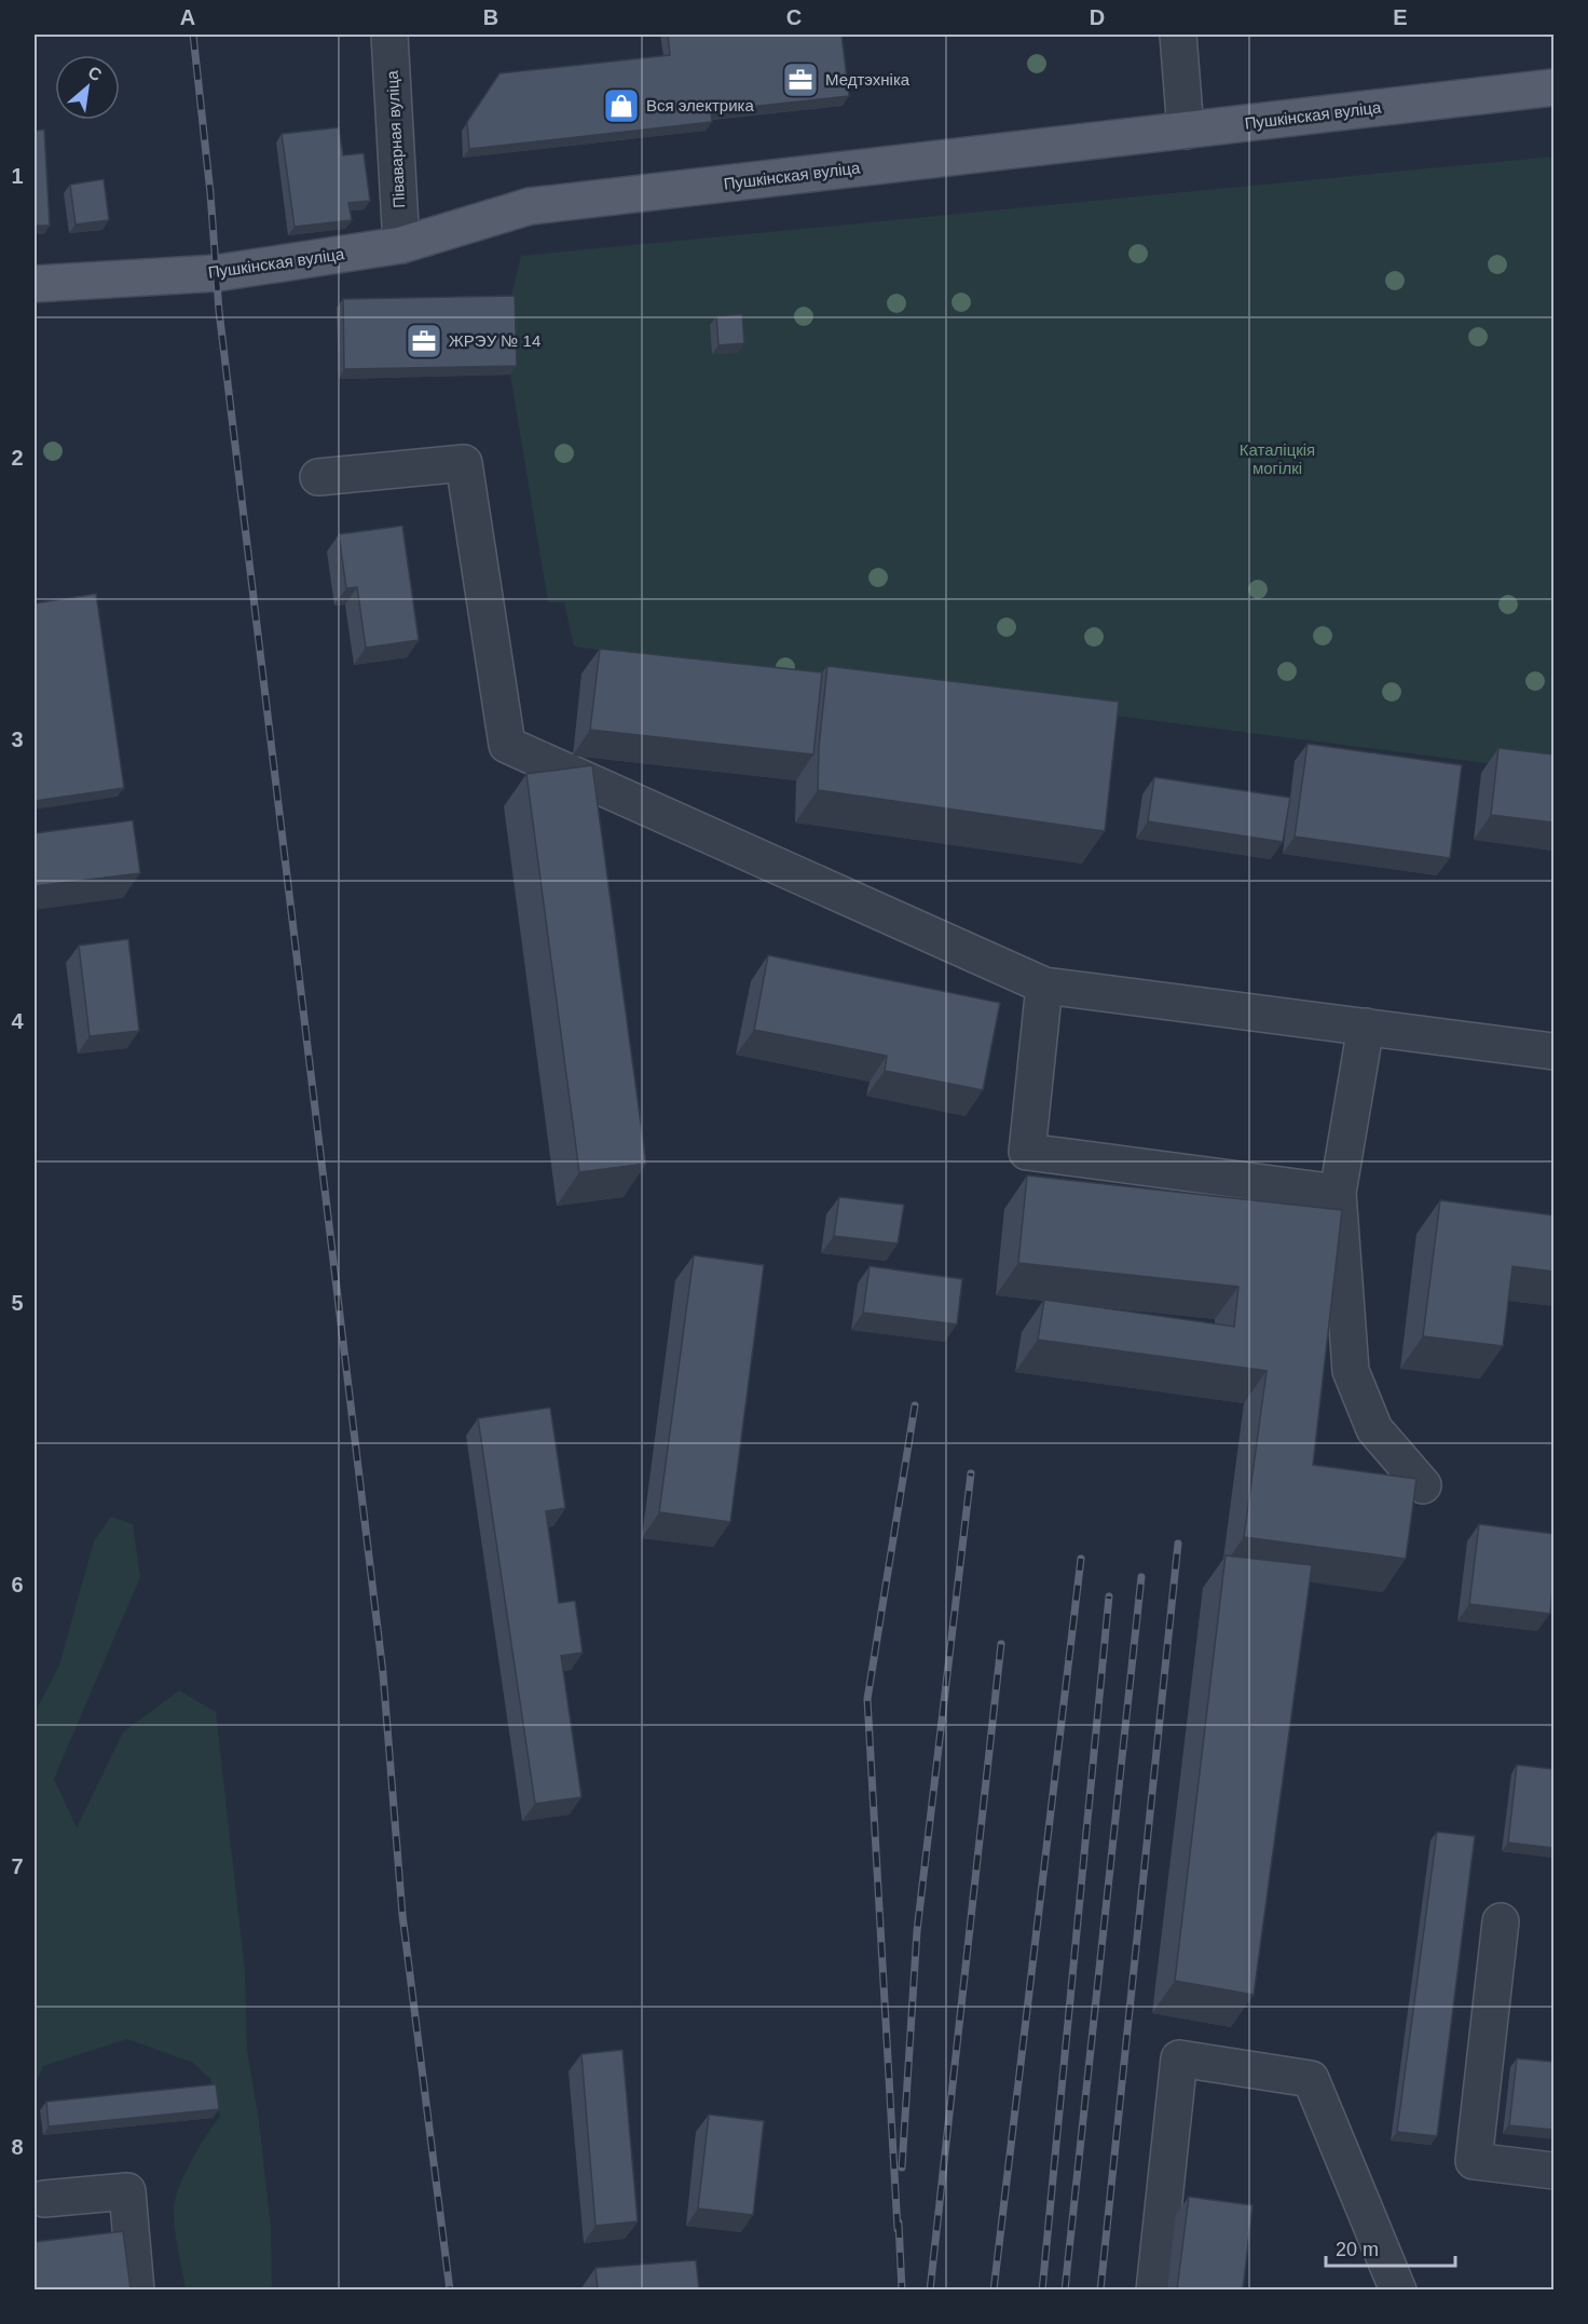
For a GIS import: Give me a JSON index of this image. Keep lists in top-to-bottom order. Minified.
{"streets":{"main road":["Пушкінская вуліца"],"street":["Піваварная вуліца"]},"crossings":[["Пушкінская вуліца","Піваварная вуліца"]],"parks":["Каталіцкія могілкі"],"places":{"office":["Медтэхніка","ЖРЭУ № 14"],"shop":["Вся электрика"]},"scale_bar":"20 m","north":"top right","grid":{"columns":["A","B","C","D","E"],"rows":["1","2","3","4","5","6","7","8"]}}
